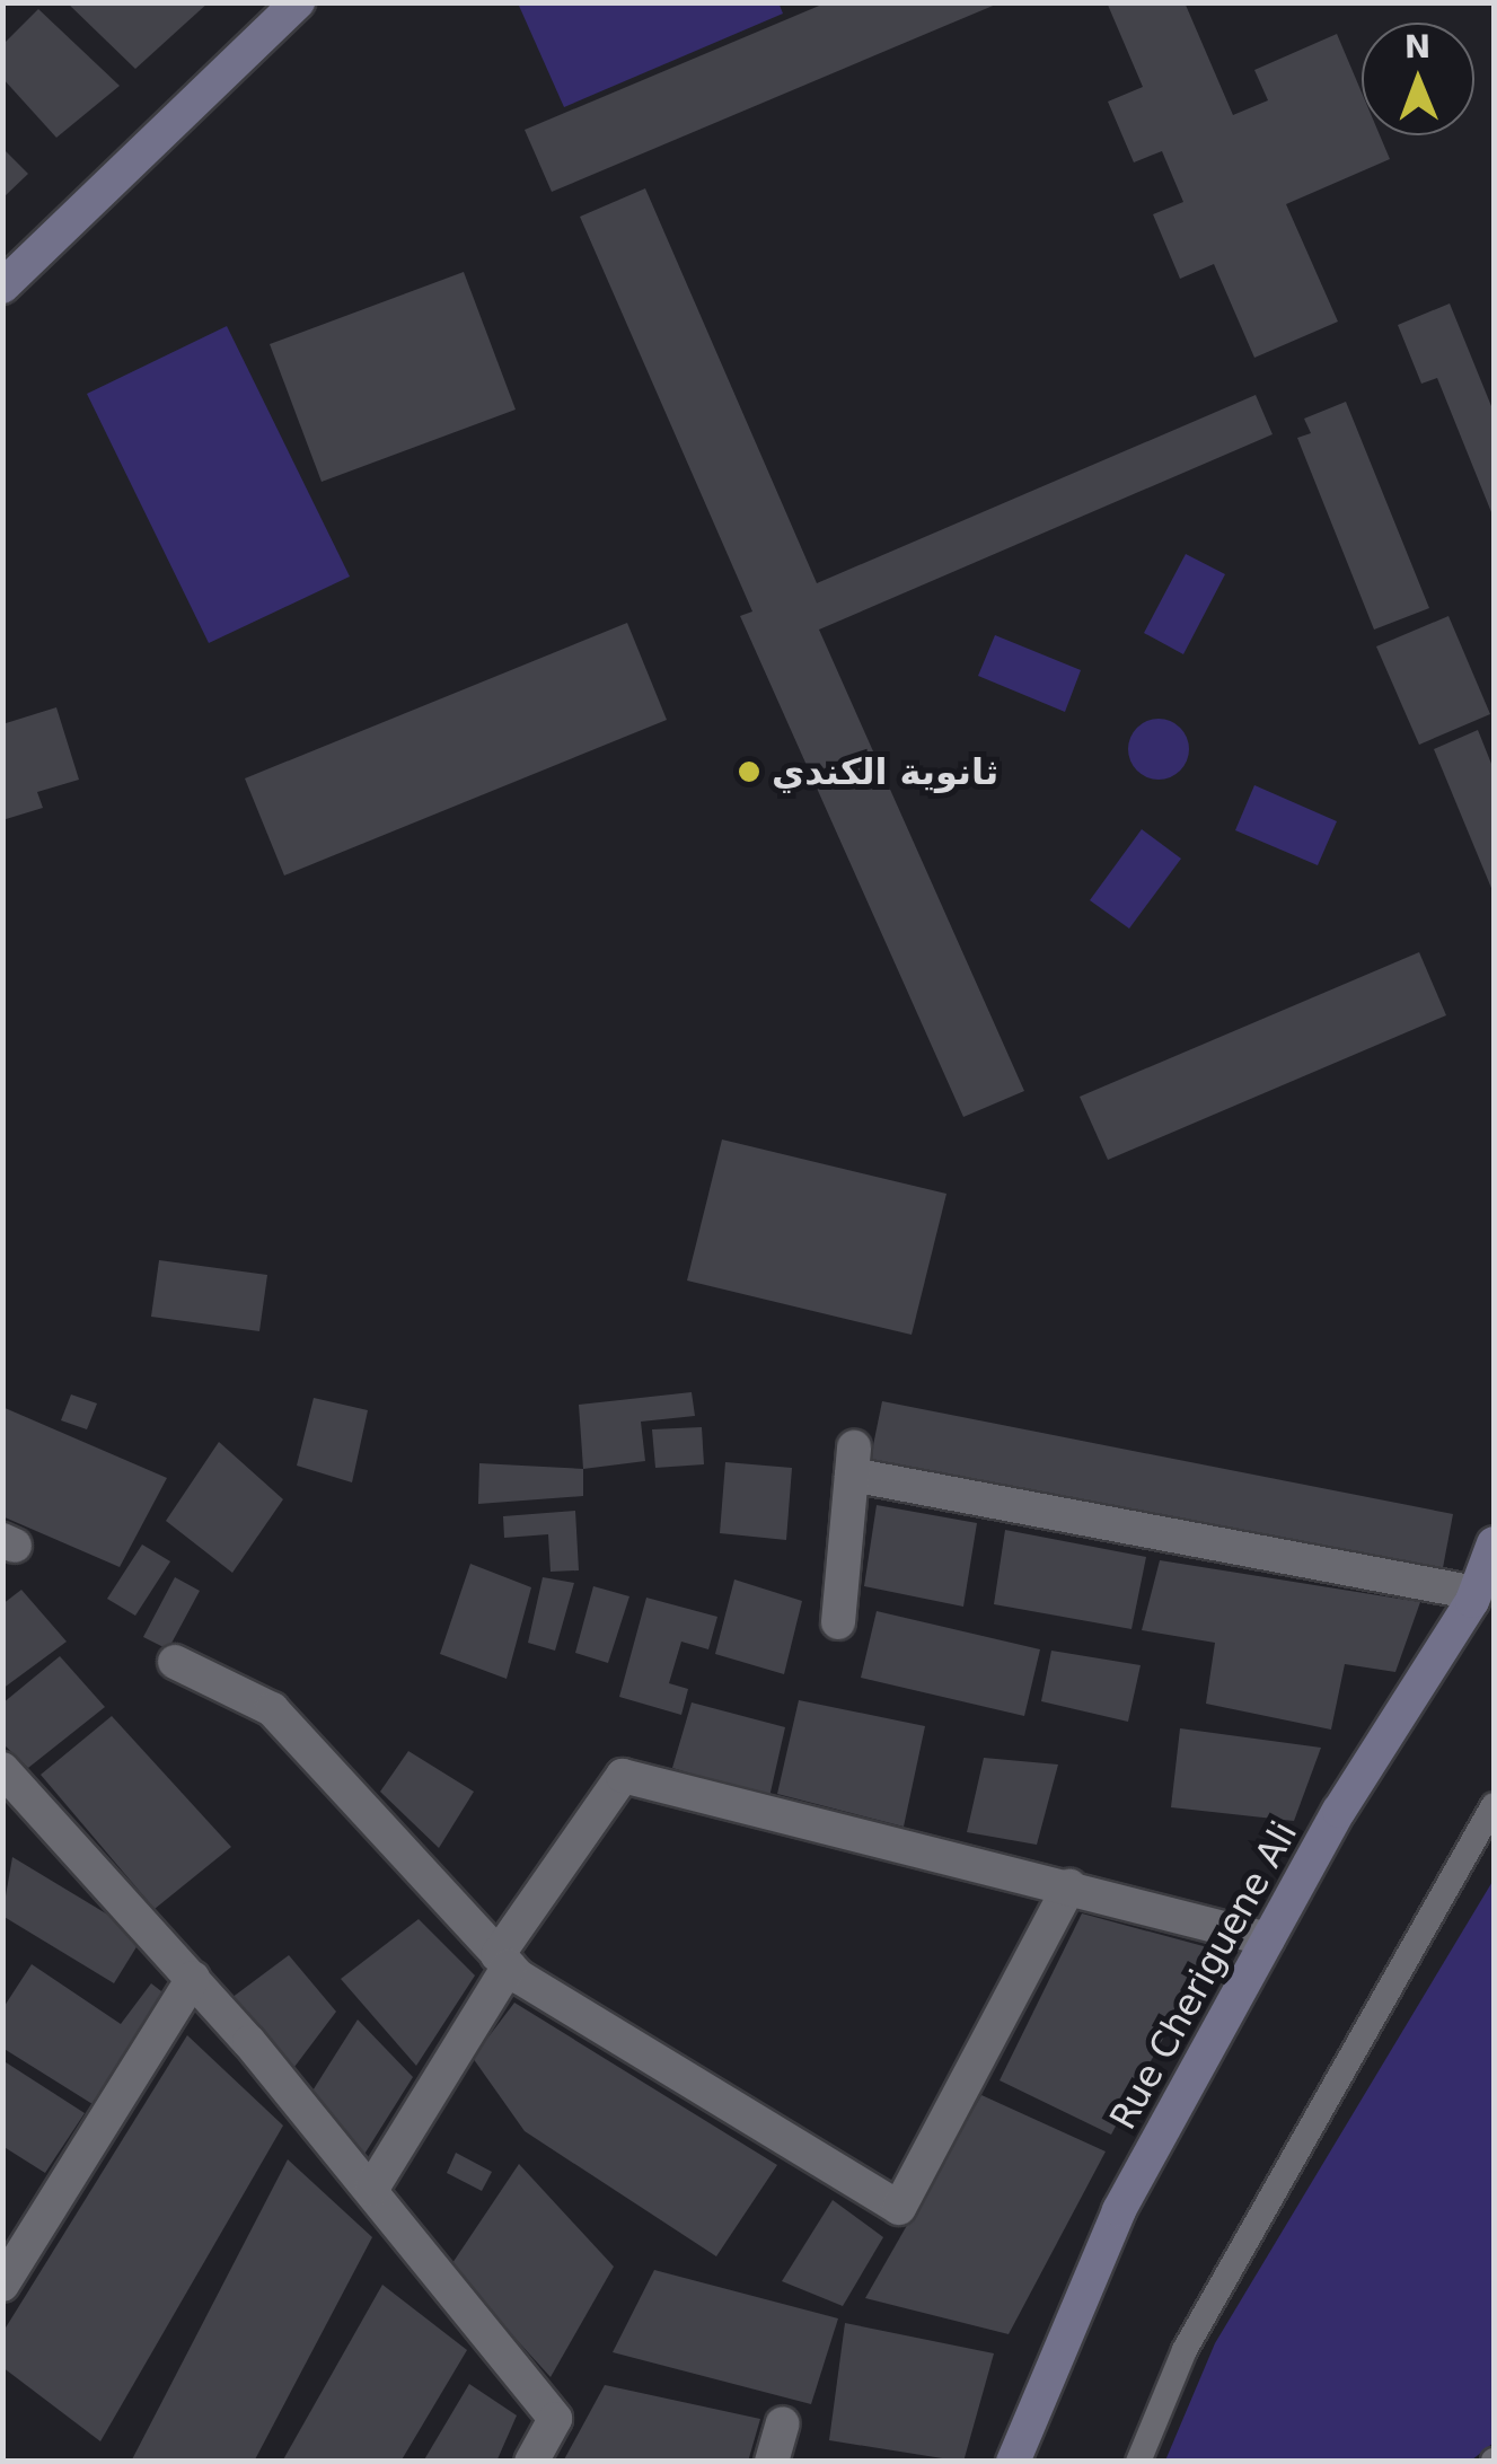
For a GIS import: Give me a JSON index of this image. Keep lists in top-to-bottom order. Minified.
{"streets":{"main road":["Rue Cheriguene Ali"]},"places":["ثانوية الكندي"],"north":"top"}
